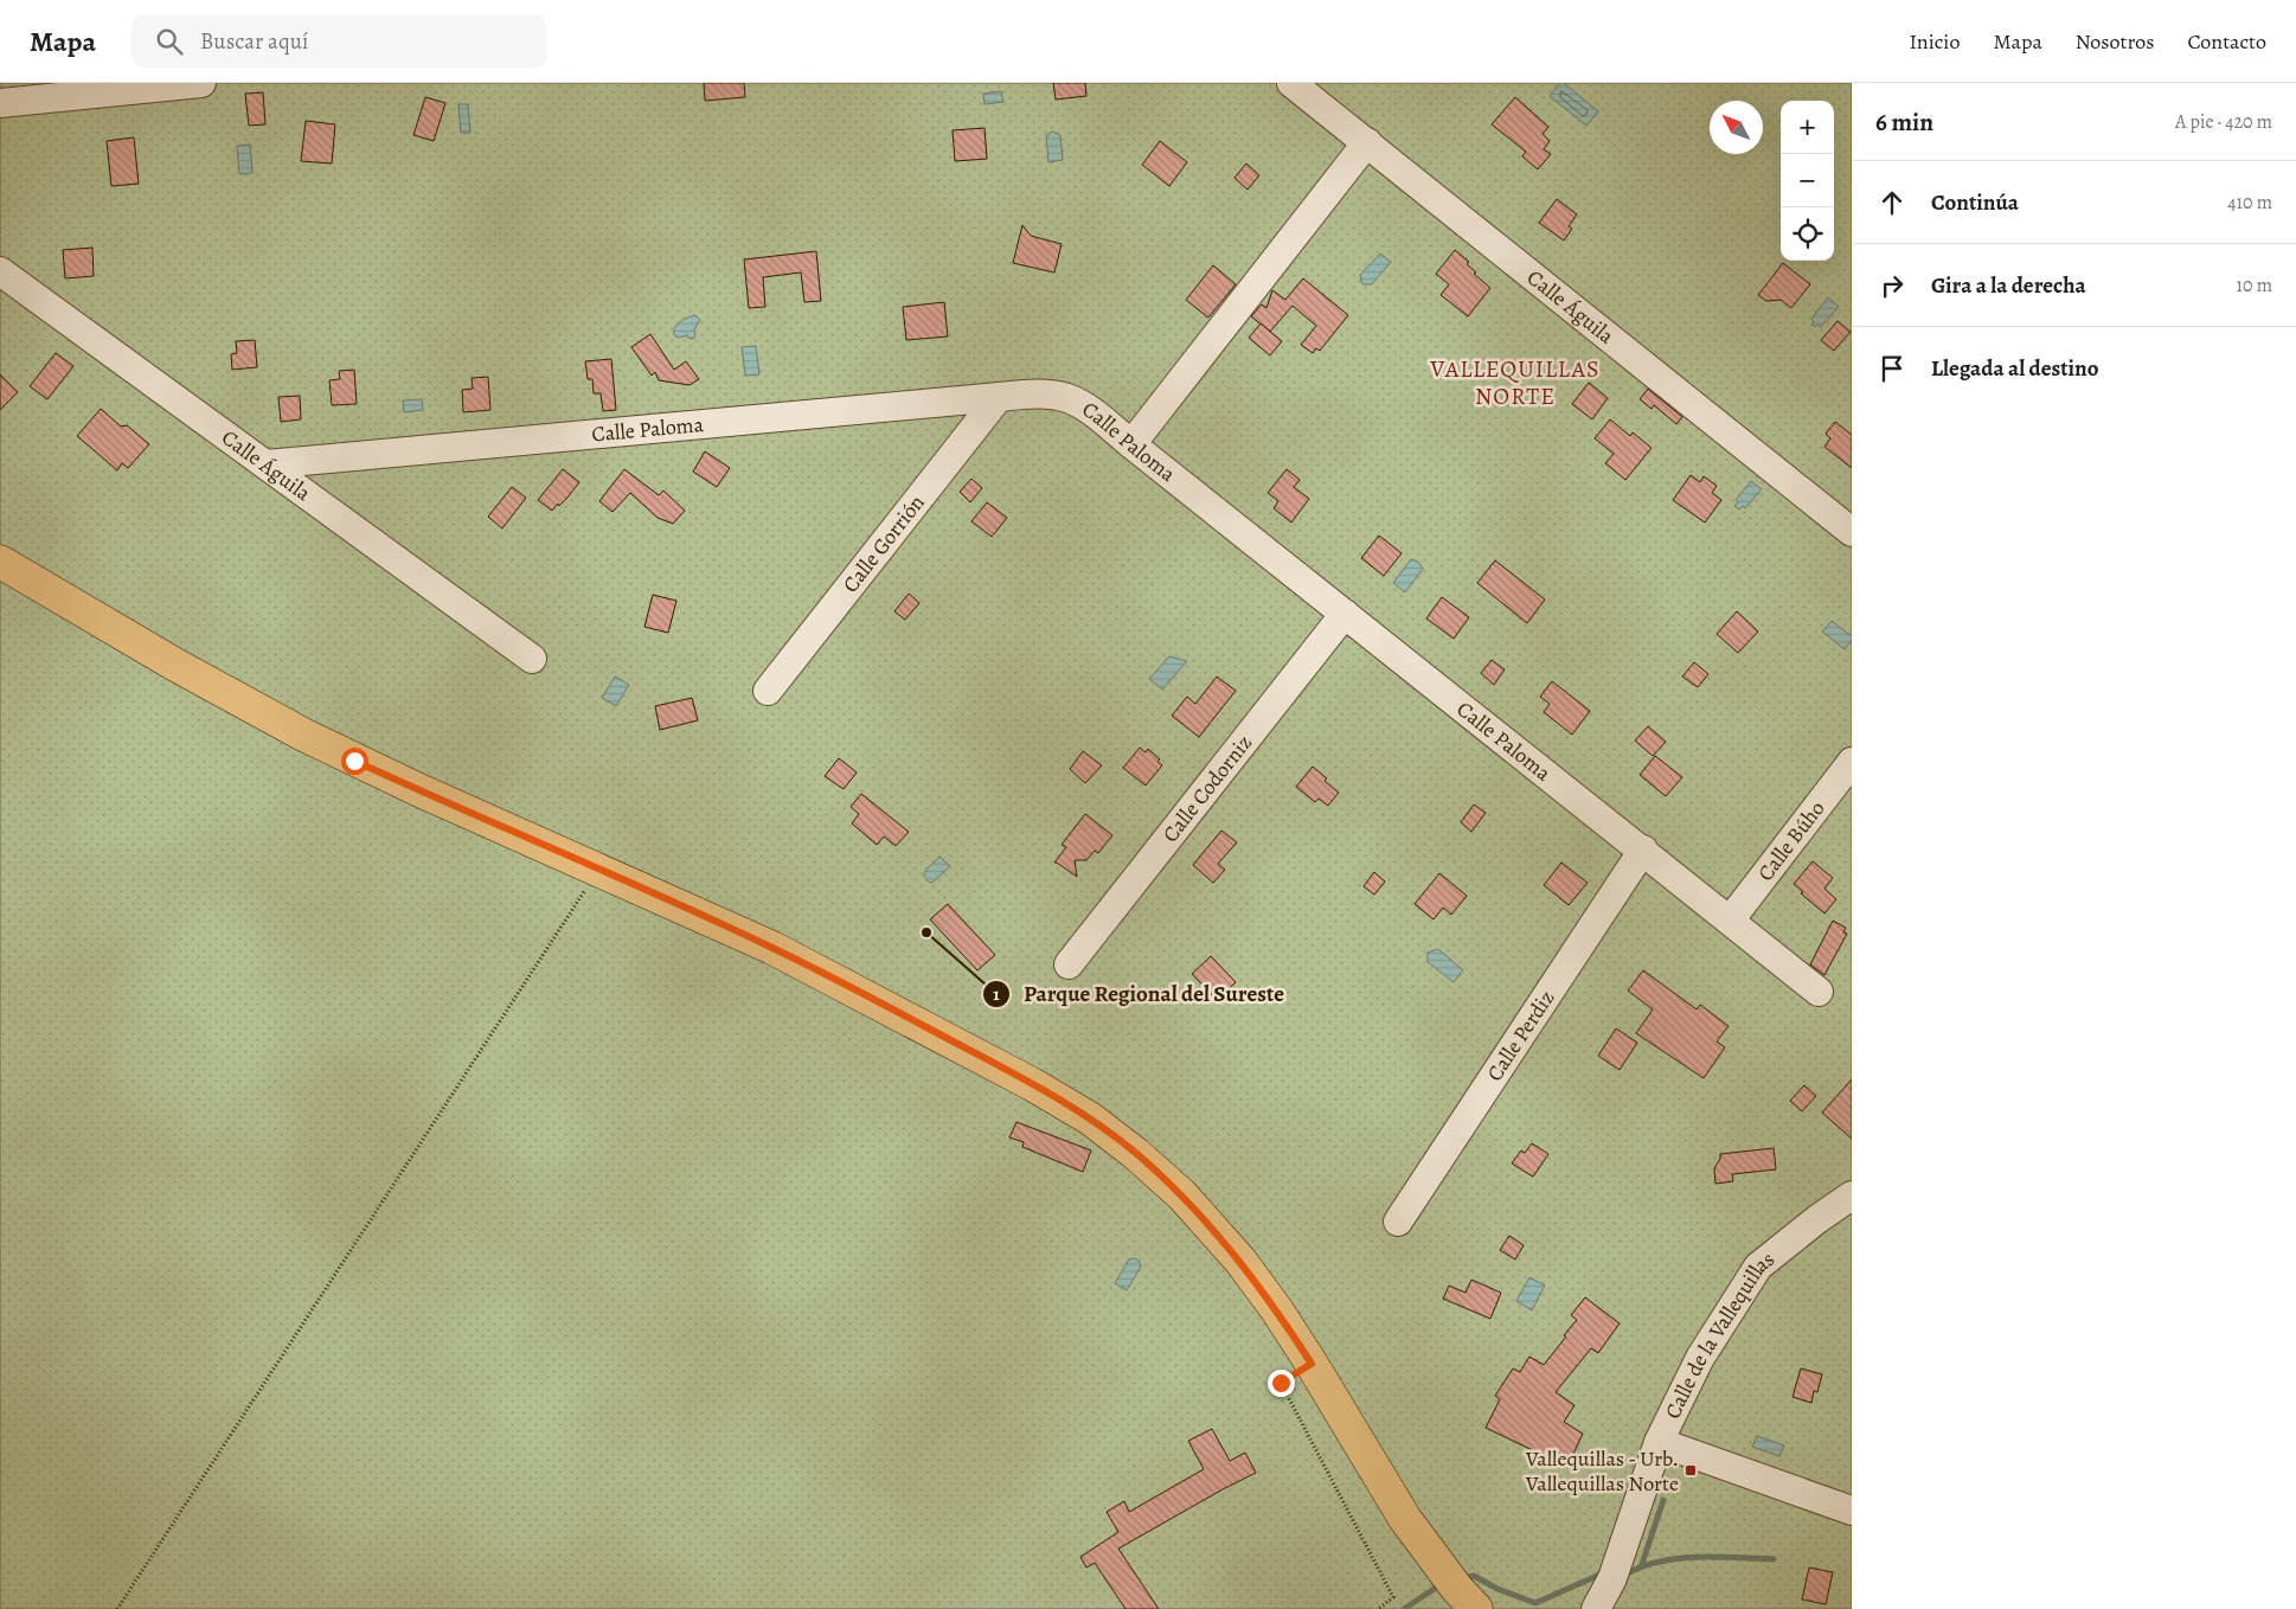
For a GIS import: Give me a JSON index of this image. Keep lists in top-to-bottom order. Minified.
{"streets":{"street":["Calle Águila","Calle Paloma","Calle Gorrión","Calle Codorniz","Calle Búho","Calle Perdiz","Calle de la Vallequillas"]},"crossings":[["Calle Águila","Calle Paloma"],["Calle Paloma","Calle Gorrión"],["Calle Paloma","Calle Codorniz"],["Calle Paloma","Calle Búho"],["Calle Paloma","Calle Perdiz"]],"districts":["VALLEQUILLAS NORTE"],"places":{"other":["Parque Regional del Sureste"],"transit":["Vallequillas - Urb. Vallequillas Norte"]},"north":"top left","page":{"header":"Mapa","search":"Buscar aquí","nav":["Inicio","Mapa","Nosotros","Contacto"],"heading":["6 min","A pie · 420 m"],"map_buttons":["+","−"],"list":[["Continúa","410 m"],["Gira a la derecha","10 m"],"Llegada al destino"]}}
